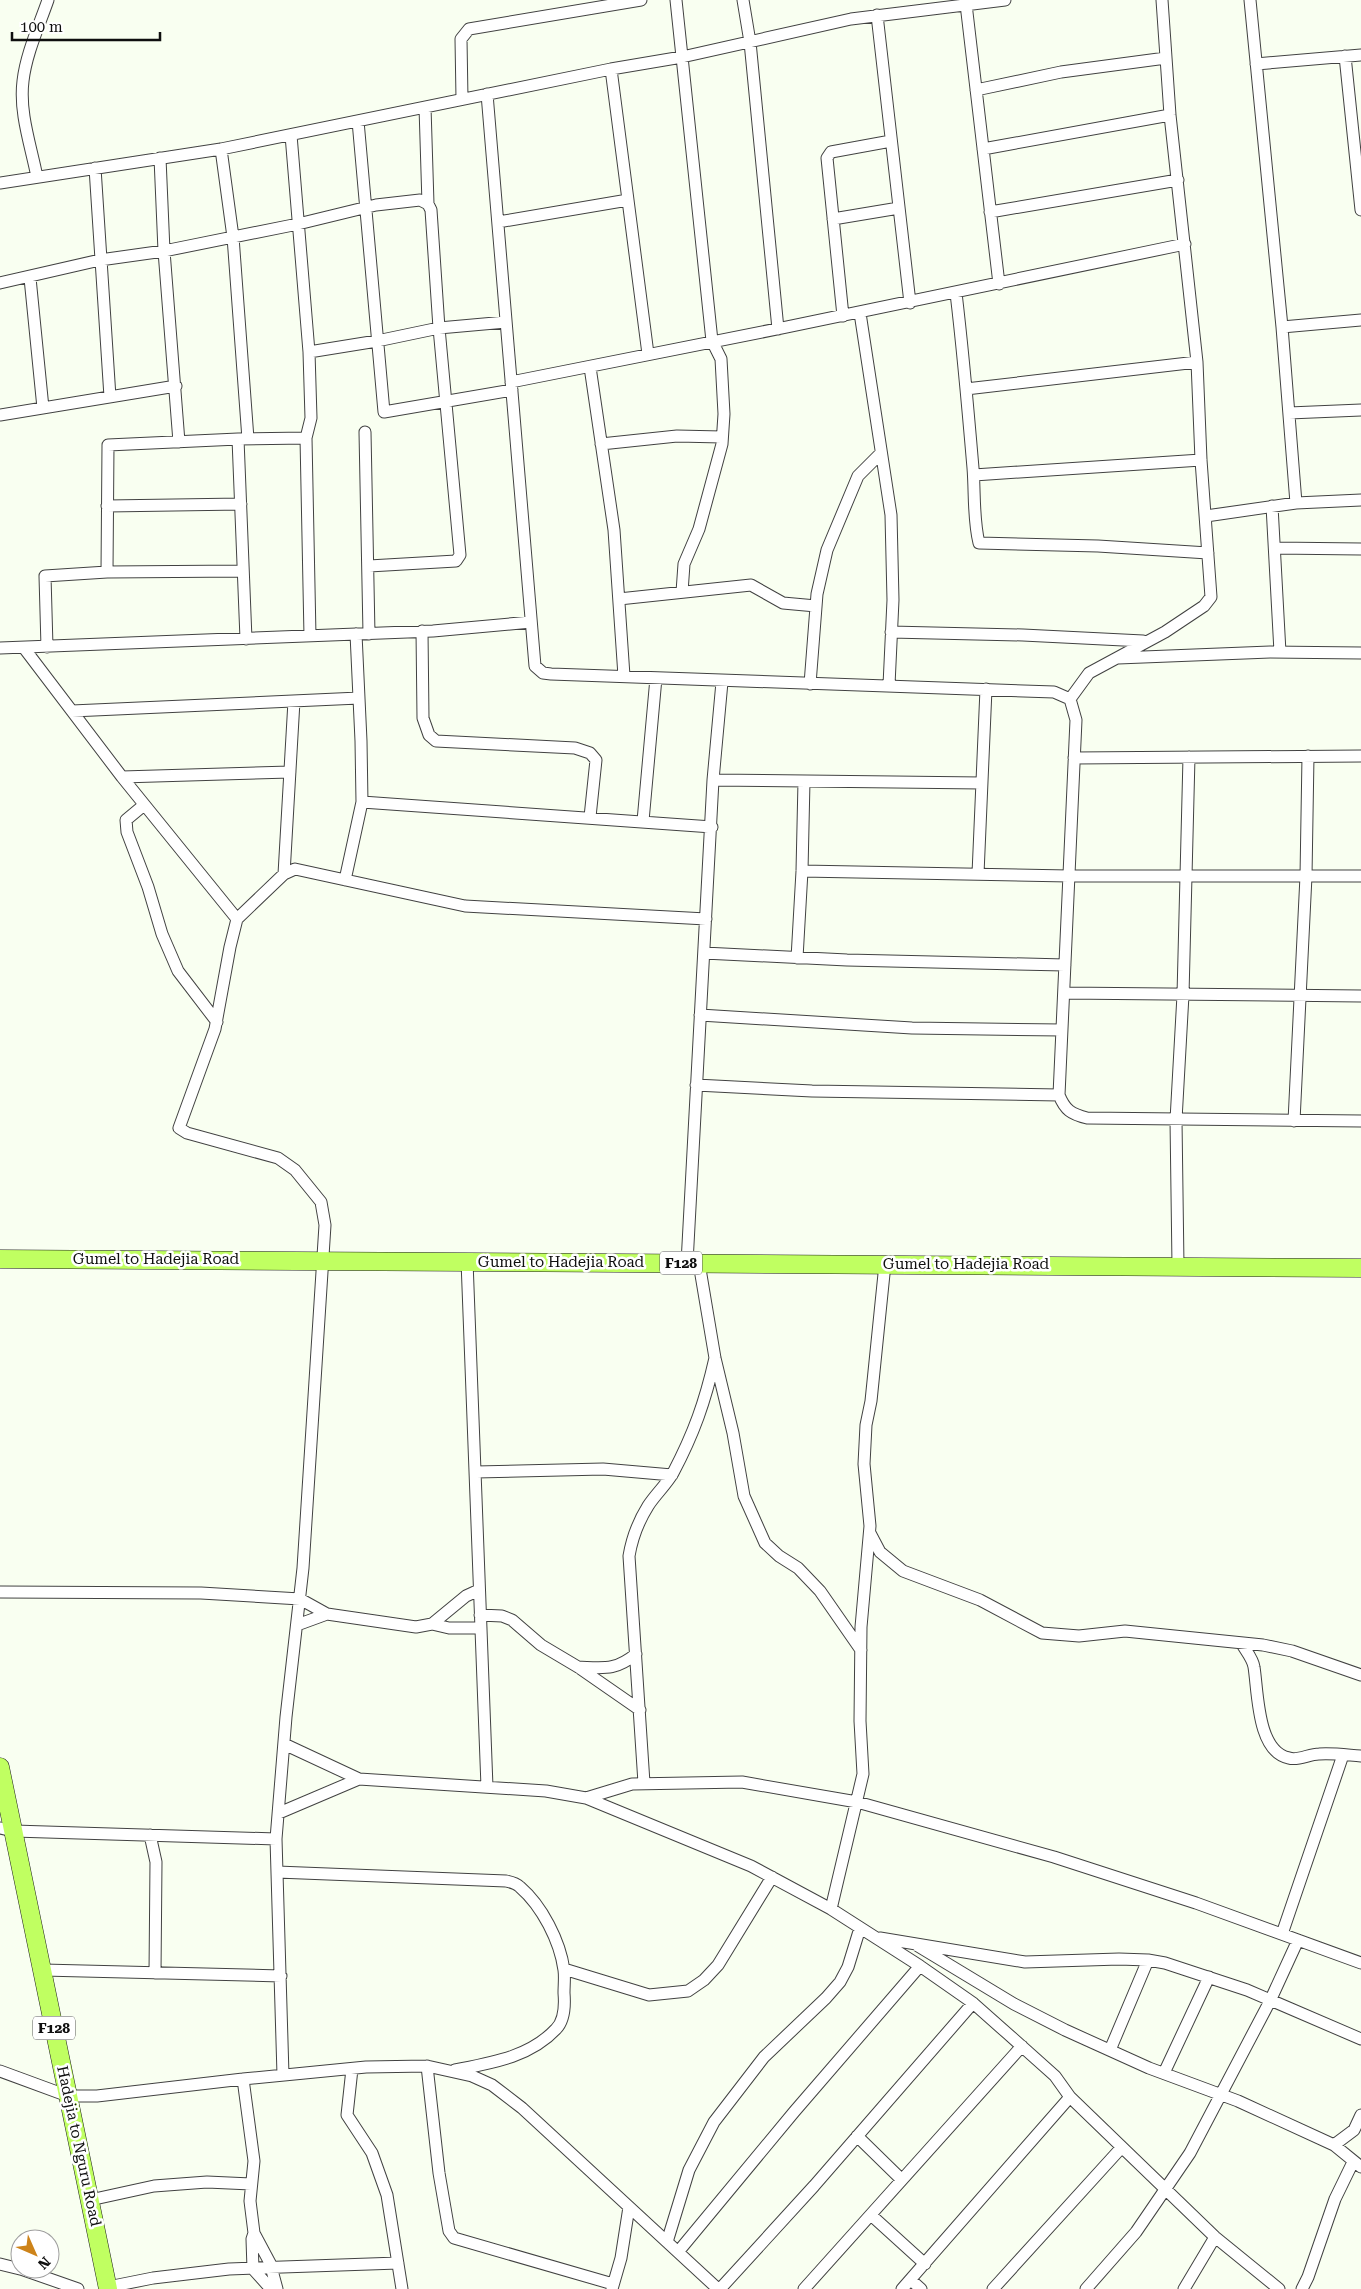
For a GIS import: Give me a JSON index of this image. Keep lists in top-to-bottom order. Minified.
{"streets":{"main road":["Gumel to Hadejia Road","F128","Hadejia to Nguru Road"]},"scale_bar":"100 m","north":"bottom right"}
